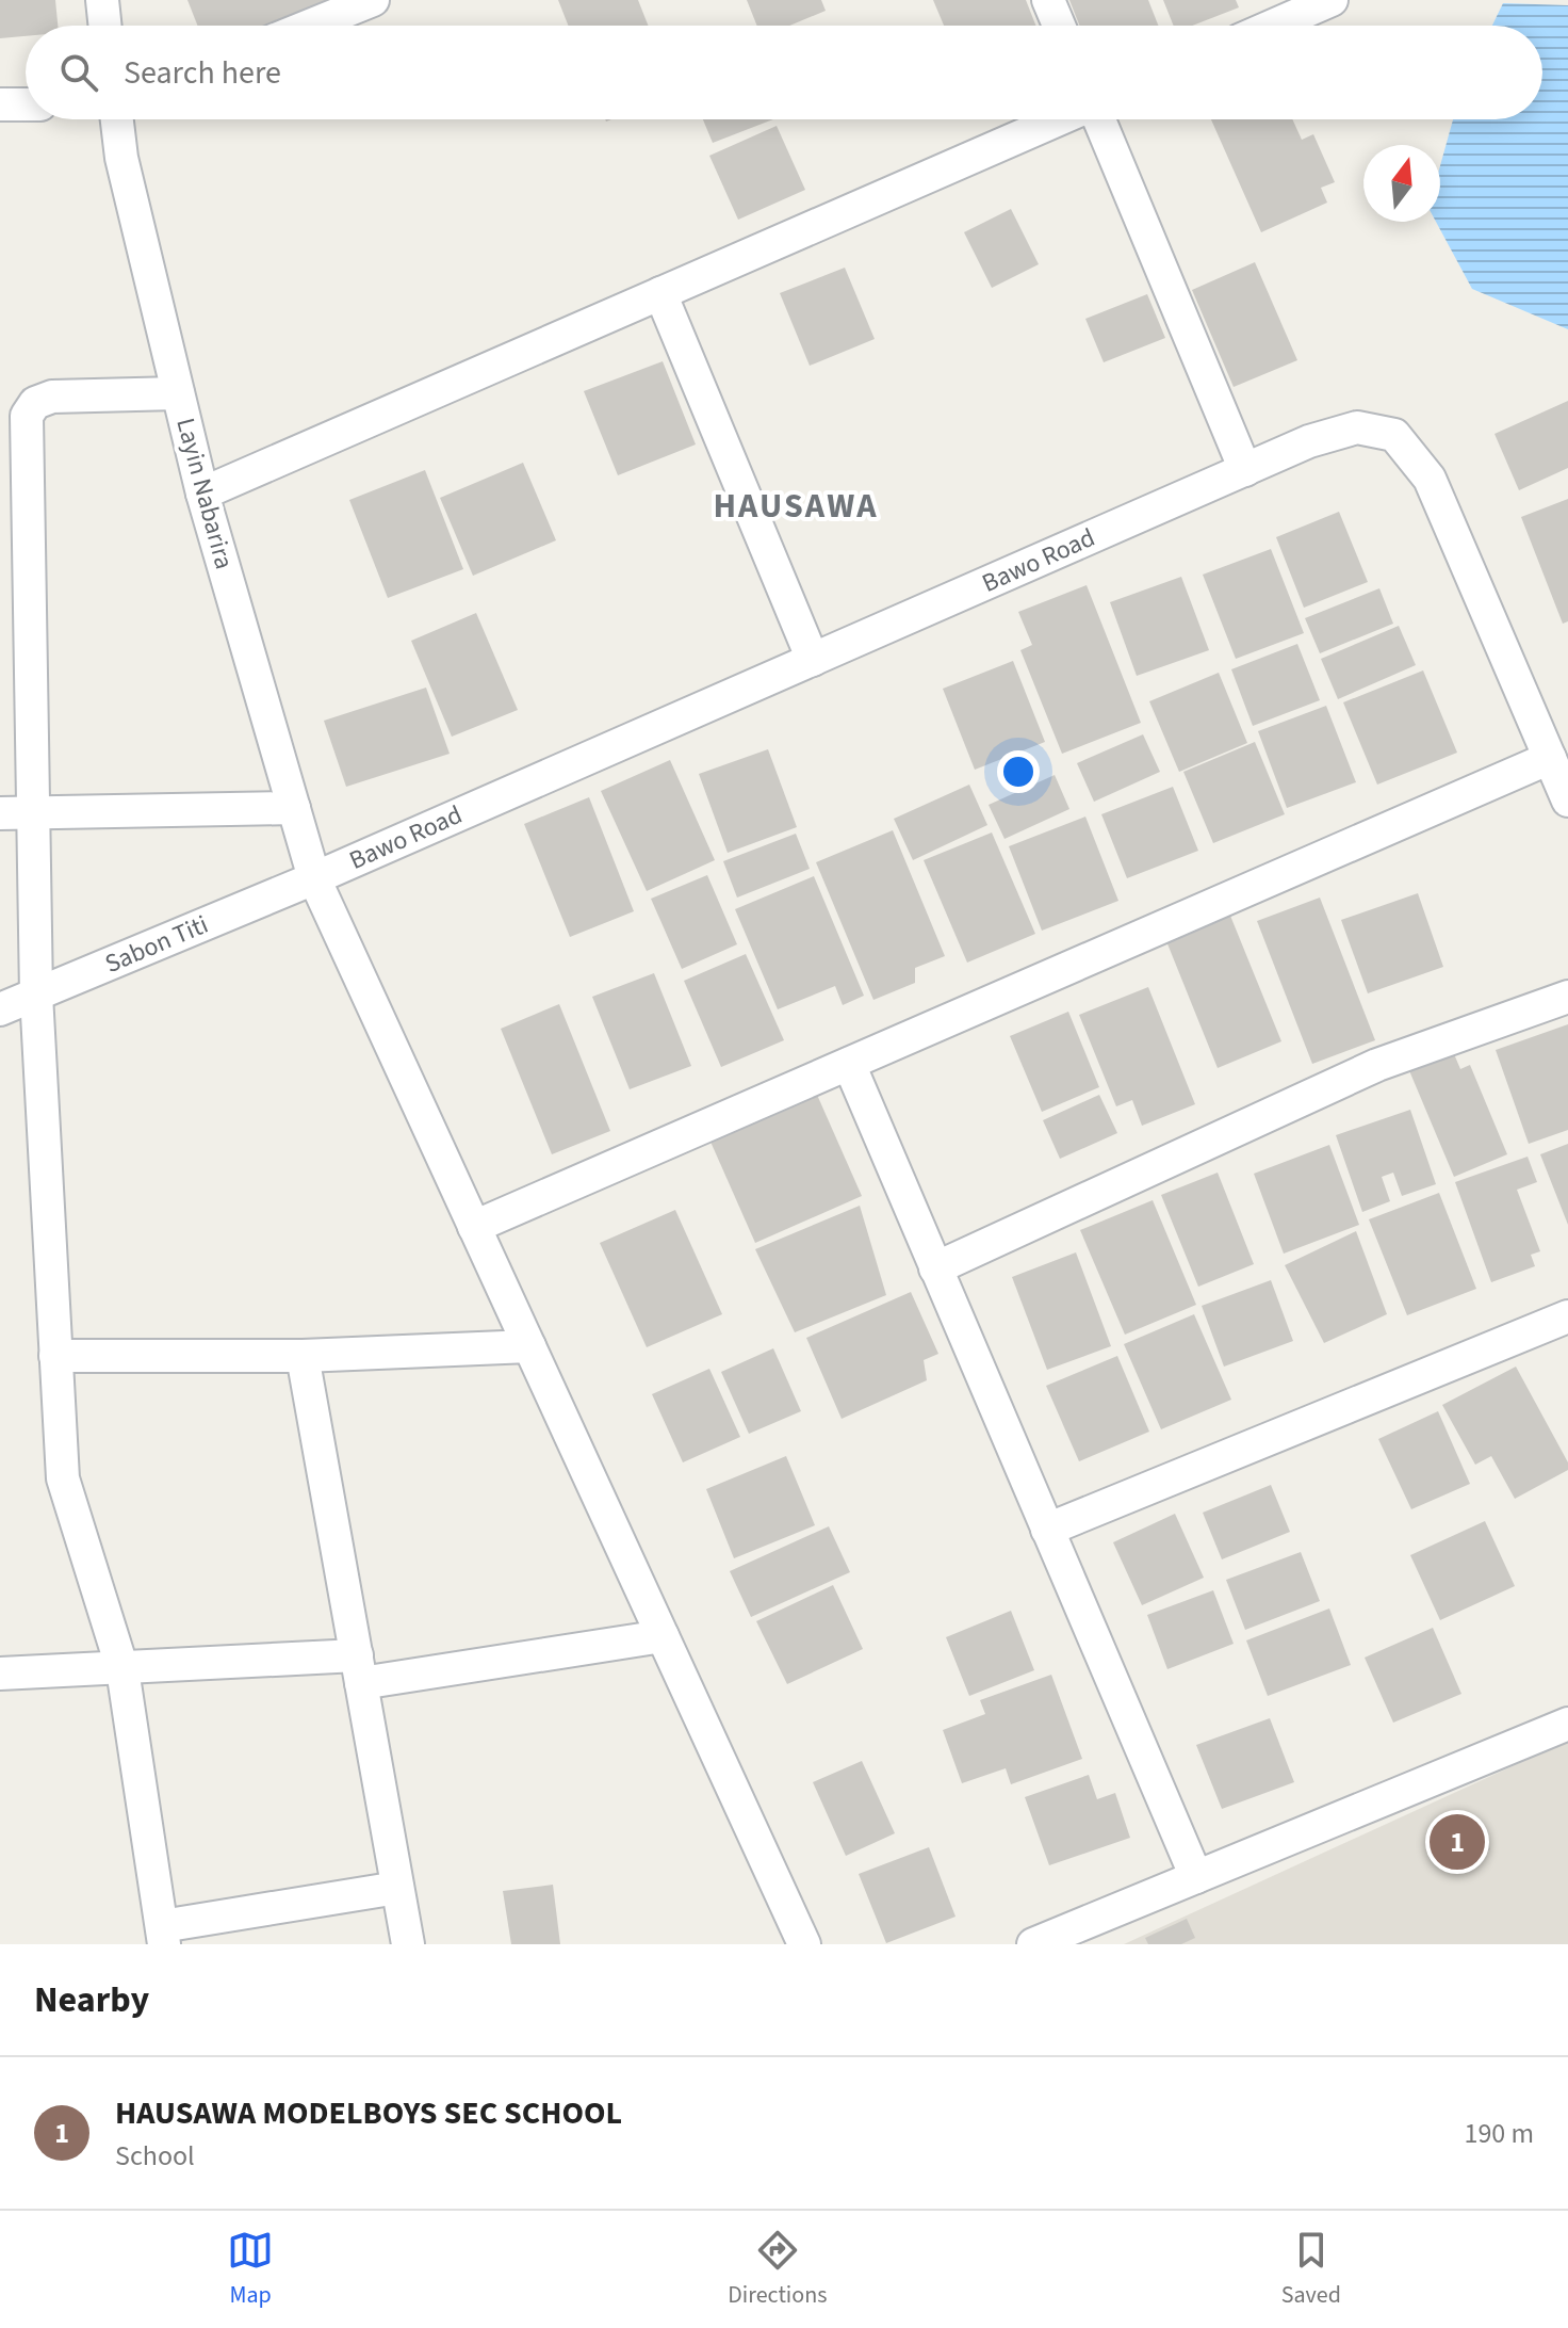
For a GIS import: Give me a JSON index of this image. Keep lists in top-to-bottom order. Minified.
{"streets":{"street":["Layin Nabarira","Bawo Road","Sabon Titi"]},"crossings":[["Layin Nabarira","Bawo Road"],["Layin Nabarira","Sabon Titi"],["Bawo Road","Sabon Titi"]],"districts":["HAUSAWA"],"north":"top","page":{"search":"Search here","pins":"1","heading":"Nearby","list":[{"mark":"1","name":"HAUSAWA MODELBOYS SEC SCHOOL","note":"School","value":"190 m"}],"nav":["Map","Directions","Saved"]}}
